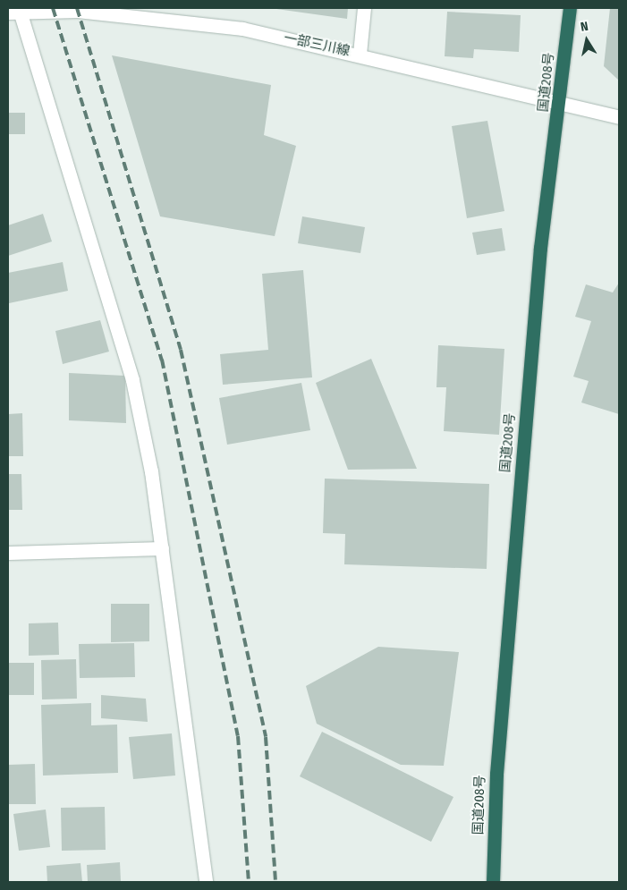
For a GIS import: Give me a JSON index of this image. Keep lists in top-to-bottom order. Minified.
{"streets":{"highway":["国道208号"],"street":["一部三川線"]},"crossings":[["一部三川線","国道208号"]],"north":"top"}
